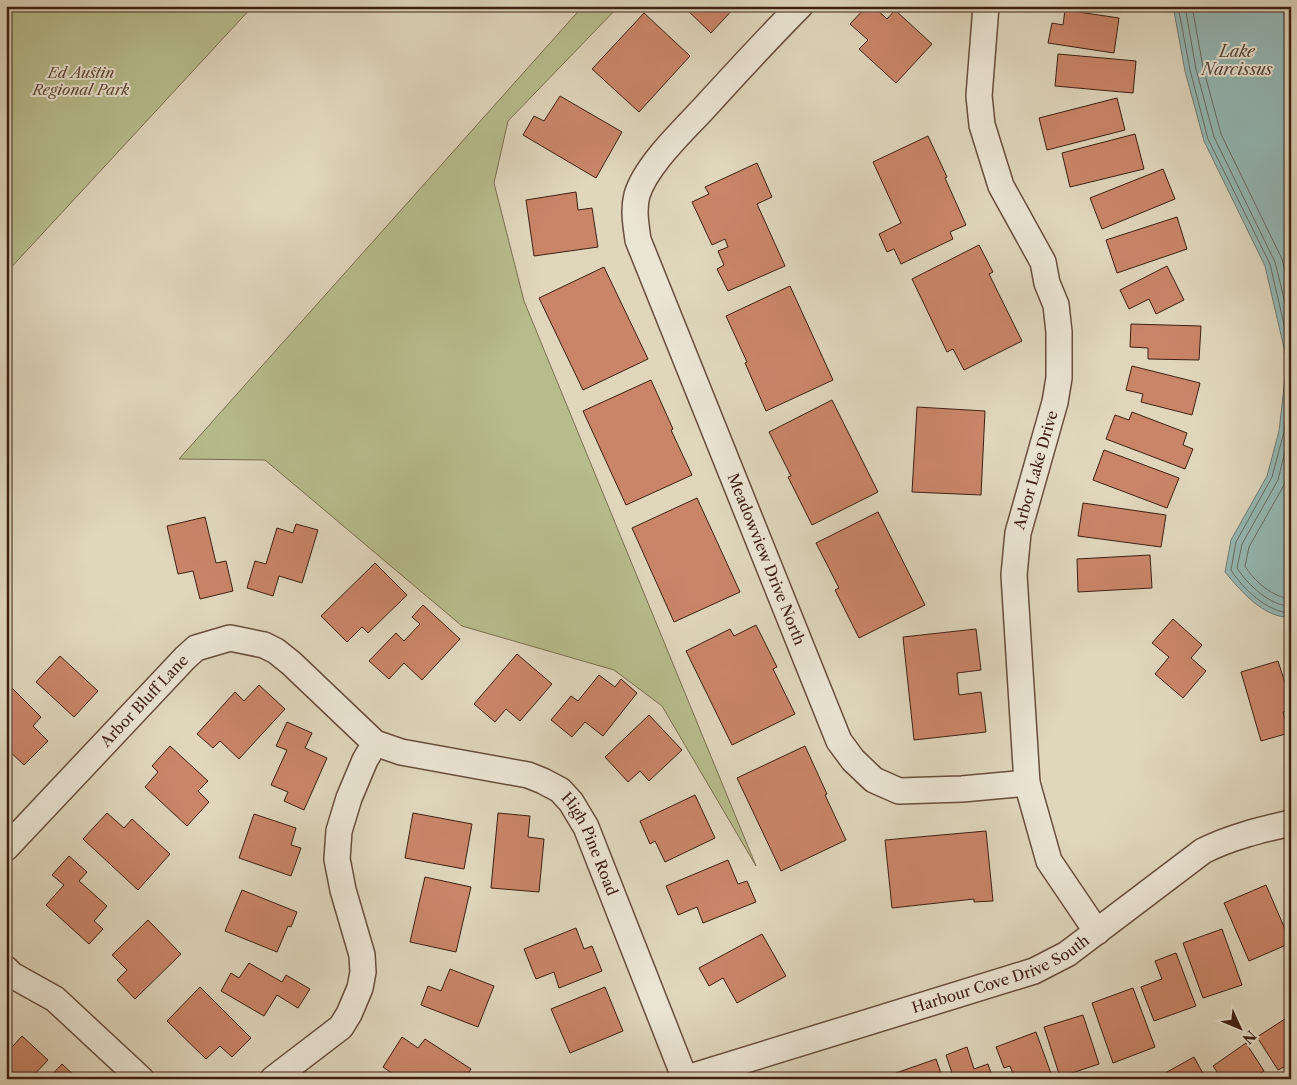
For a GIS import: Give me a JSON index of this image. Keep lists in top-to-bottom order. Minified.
{"streets":{"street":["Arbor Lake Drive","Meadowview Drive North","Arbor Bluff Lane","High Pine Road","Harbour Cove Drive South"]},"crossings":[["Arbor Lake Drive","Meadowview Drive North"],["Arbor Lake Drive","Harbour Cove Drive South"],["Arbor Bluff Lane","High Pine Road"],["High Pine Road","Harbour Cove Drive South"]],"water":["Lake Narcissus"],"parks":["Ed Austin Regional Park"],"north":"bottom right"}
